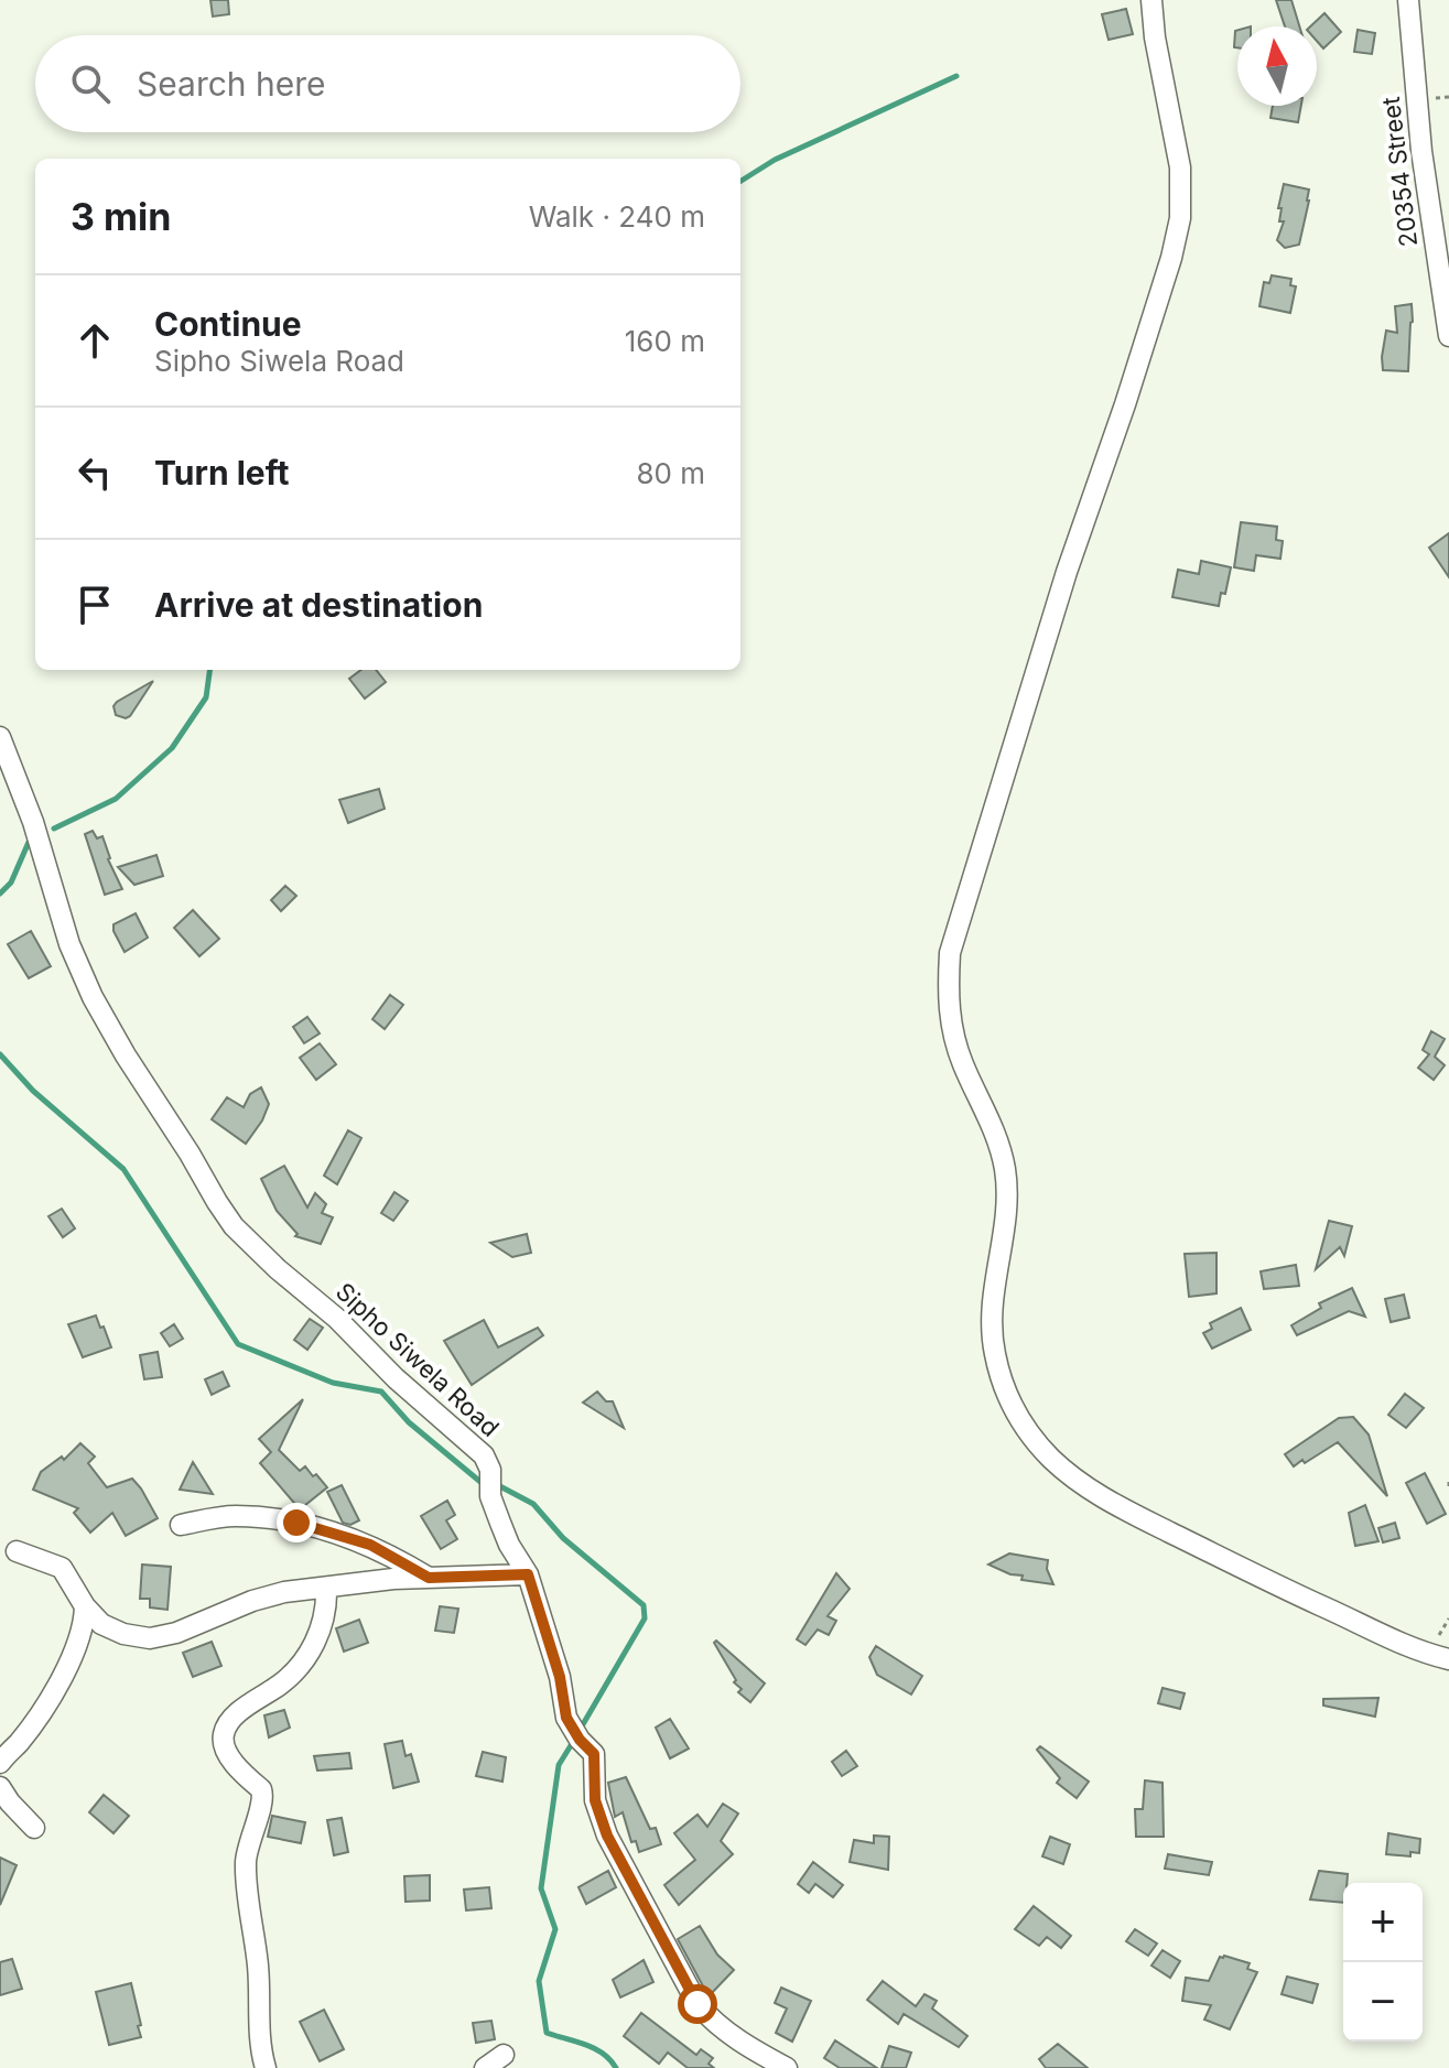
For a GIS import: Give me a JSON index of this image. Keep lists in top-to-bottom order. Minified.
{"streets":{"street":["20354 Street","Sipho Siwela Road"]},"north":"top","page":{"search":"Search here","heading":["3 min","Walk · 240 m"],"list":[["Continue","Sipho Siwela Road","160 m"],["Turn left","80 m"],"Arrive at destination"],"map_buttons":["+","−"]}}
